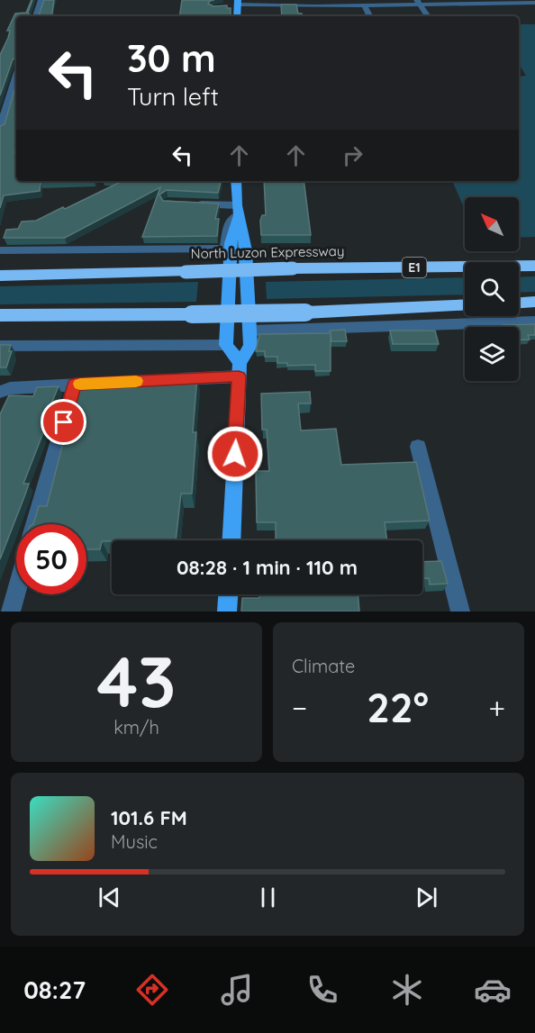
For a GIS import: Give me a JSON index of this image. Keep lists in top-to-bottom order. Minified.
{"streets":{"highway":["North Luzon Expressway","E1"]},"north":"top left","page":{"turn":["30 m","Turn left"],"limit":"50","trip":"08:28 · 1 min · 110 m","tile":[["43","km/h"],"Climate"],"heat":["−","22°","+"],"song":["101.6 FM","Music"],"tabs":"08:27"}}
